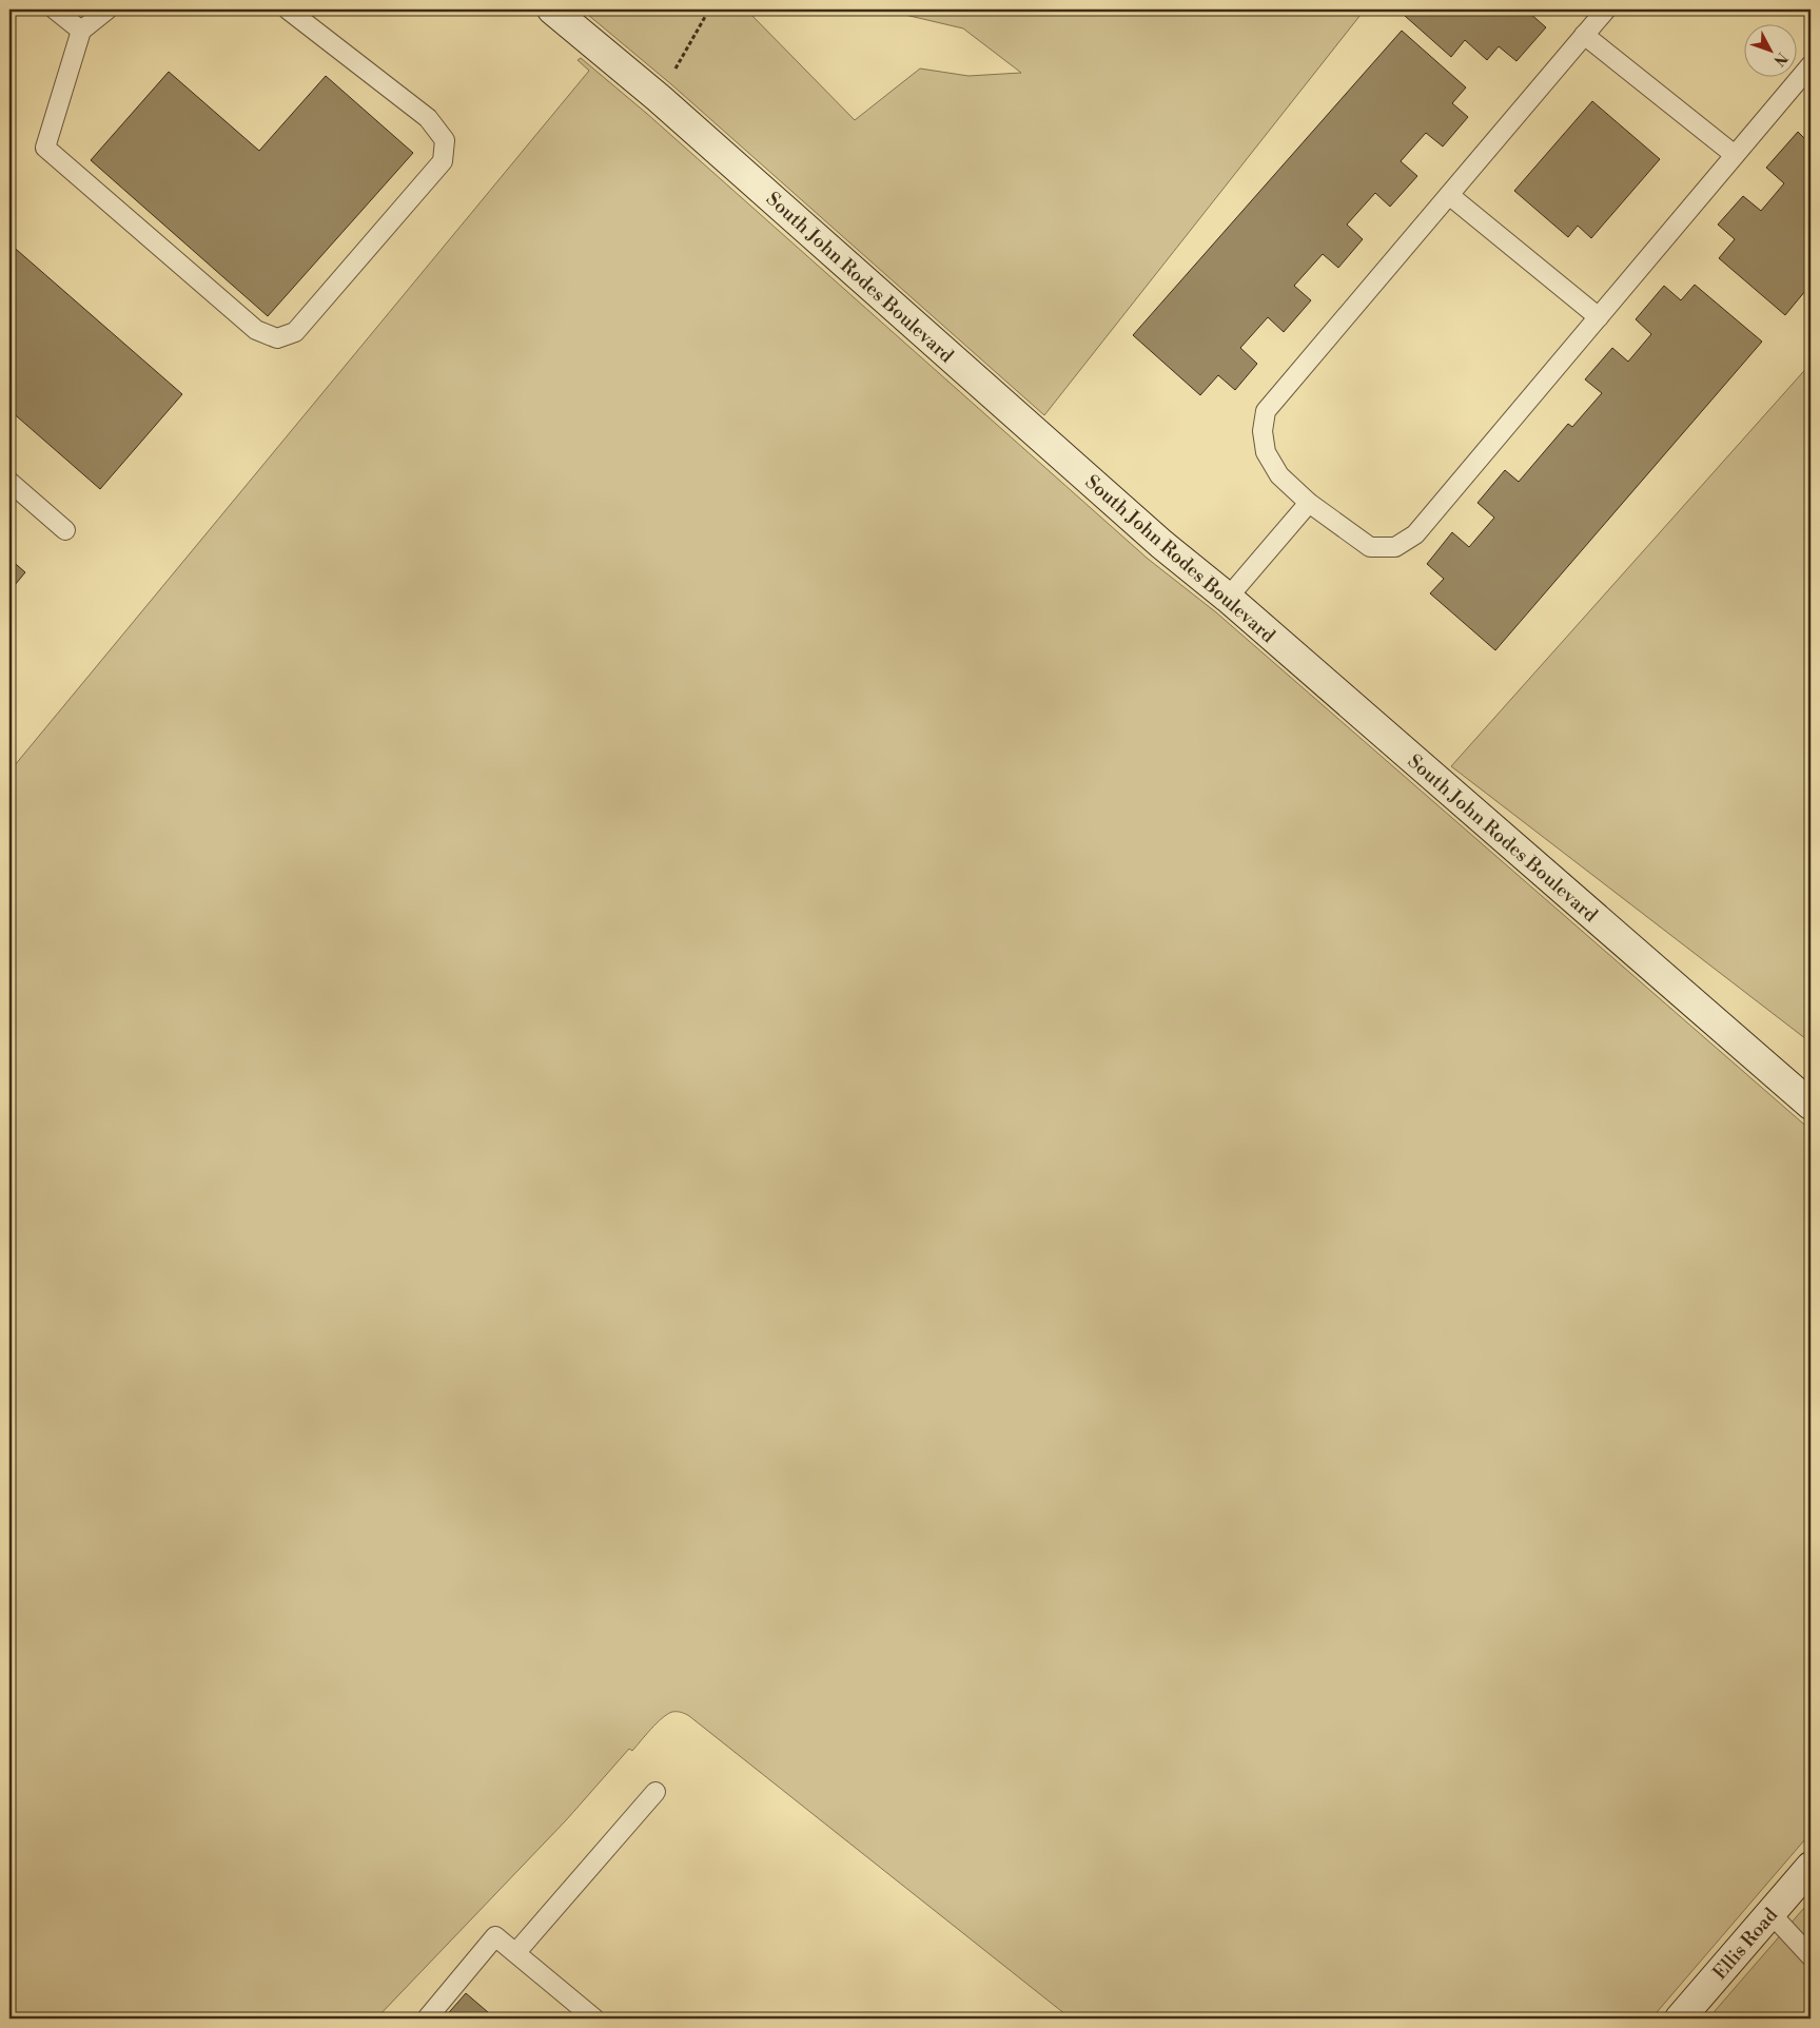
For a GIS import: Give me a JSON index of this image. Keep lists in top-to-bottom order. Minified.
{"streets":{"main road":["South John Rodes Boulevard","Ellis Road"]},"north":"bottom right"}
